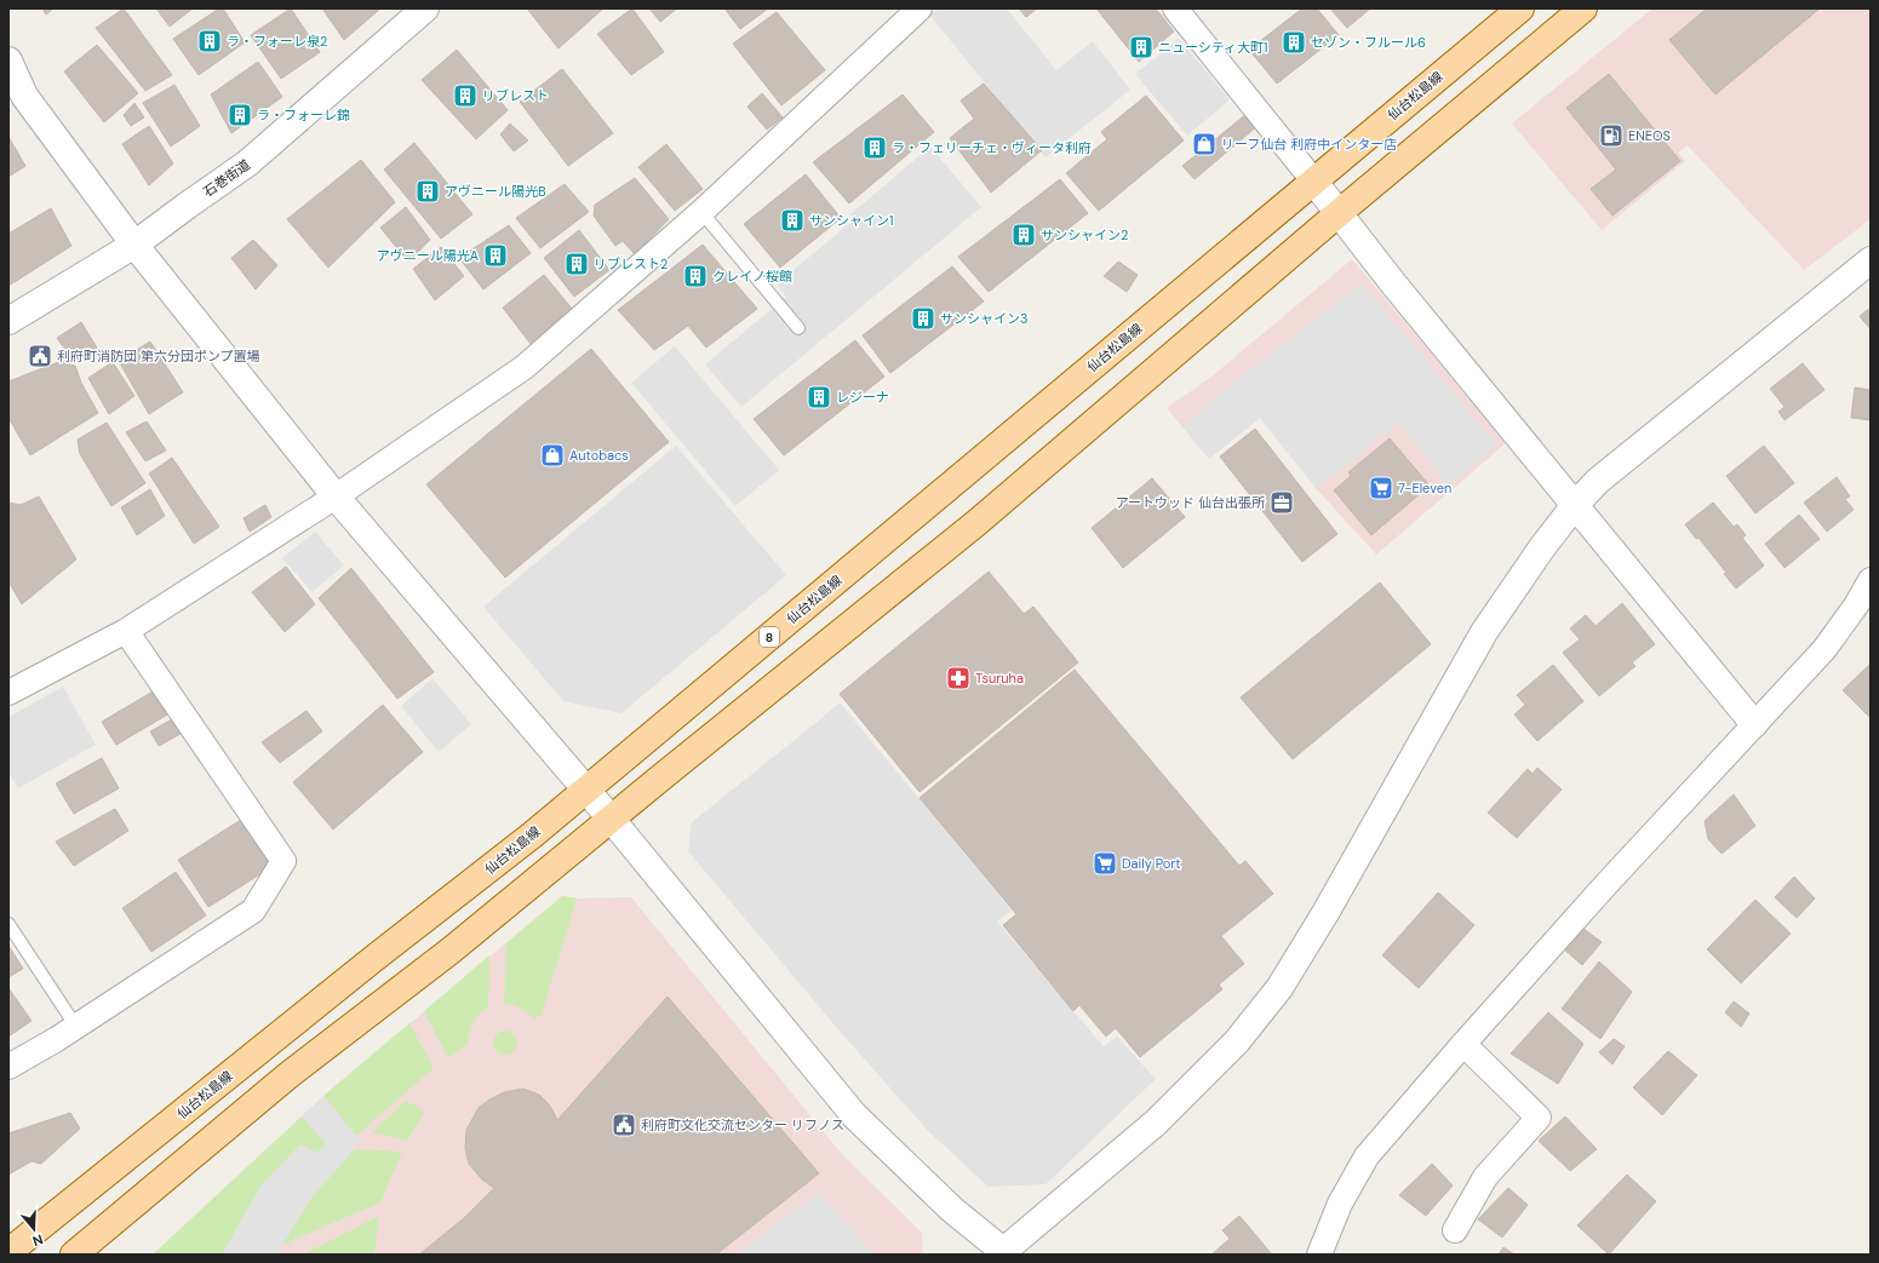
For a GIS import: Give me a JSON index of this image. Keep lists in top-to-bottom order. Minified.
{"streets":{"main road":["仙台松島線","8"],"street":["石巻街道"]},"places":{"building":["ラ・フォーレ泉2","セゾン・フルール6","ニューシティ大町1","リブレスト","ラ・フォーレ錦","ラ・フェリーチェ・ヴィータ利府","アヴニール陽光B","サンシャイン1","サンシャイン2","アヴニール陽光A","リブレスト2","クレイノ桜館","サンシャイン3","レジーナ"],"fuel station":["ENEOS"],"shop":["リーフ仙台 利府中インター店","Autobacs"],"public building":["利府町消防団 第六分団ポンプ置場","利府町文化交流センター リフノス"],"supermarket":["7-Eleven","Daily Port"],"office":["アートウッド 仙台出張所"],"pharmacy":["Tsuruha"]},"north":"bottom"}
